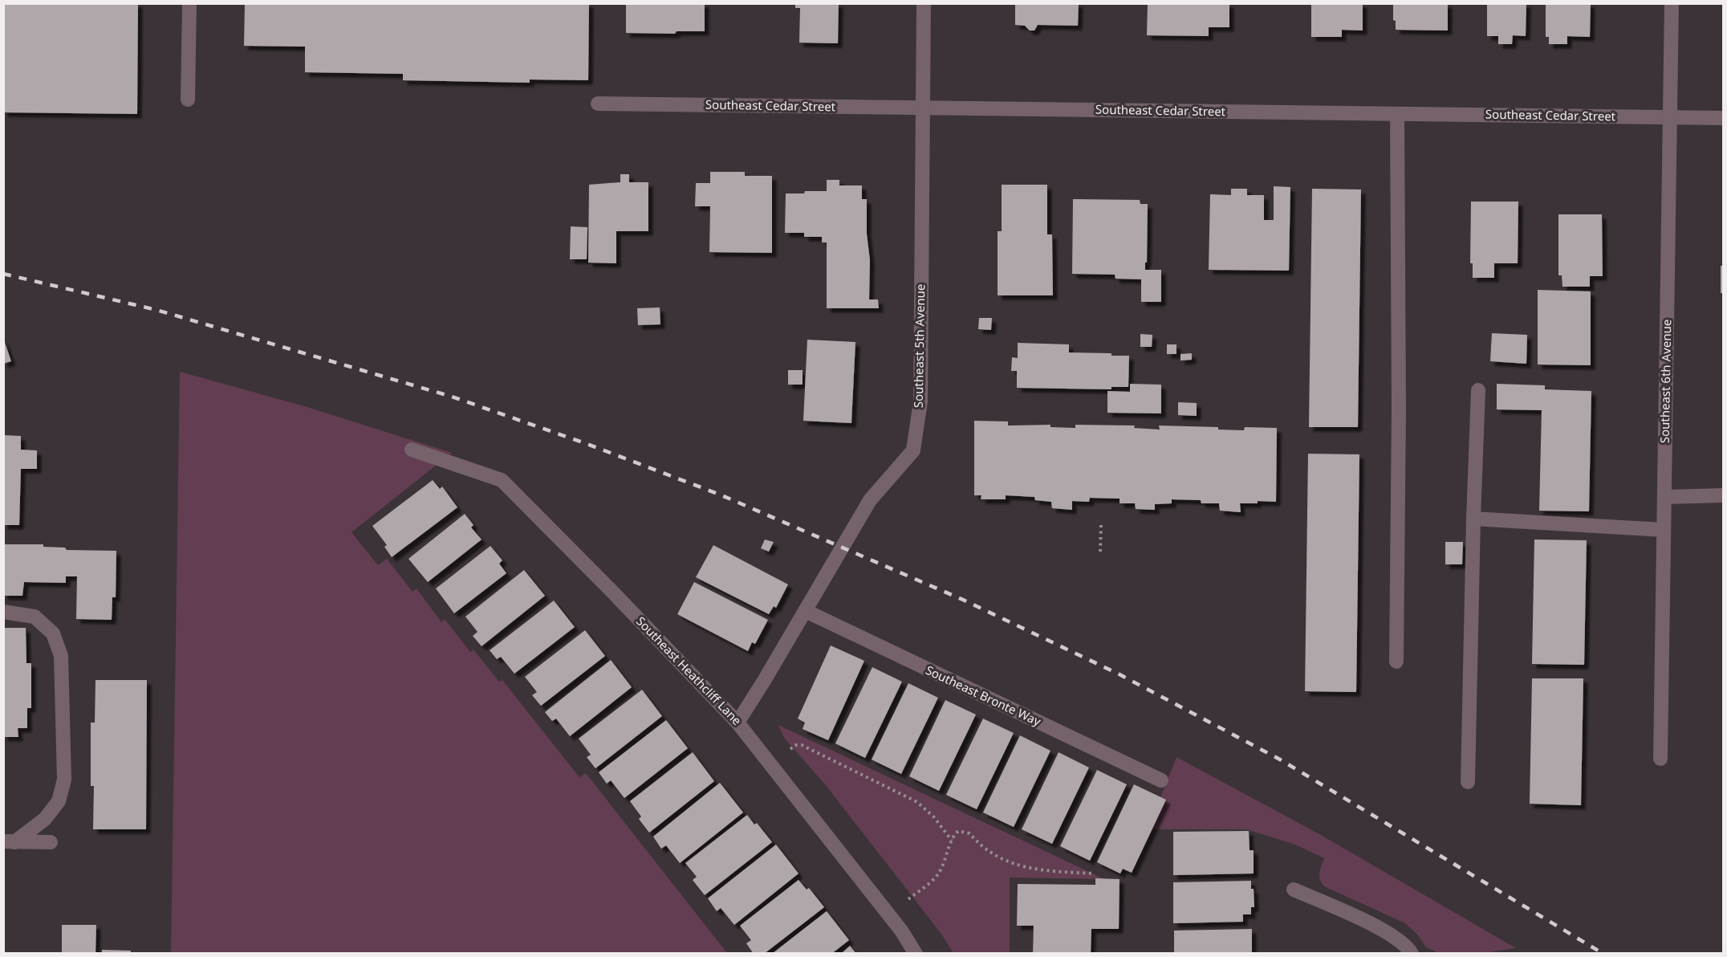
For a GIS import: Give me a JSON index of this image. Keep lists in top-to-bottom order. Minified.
{"streets":{"street":["Southeast Cedar Street","Southeast 5th Avenue","Southeast 6th Avenue","Southeast Heathcliff Lane","Southeast Bronte Way"]},"crossings":[["Southeast Cedar Street","Southeast 5th Avenue"],["Southeast Cedar Street","Southeast 6th Avenue"],["Southeast 5th Avenue","Southeast Heathcliff Lane"],["Southeast 5th Avenue","Southeast Bronte Way"]]}
